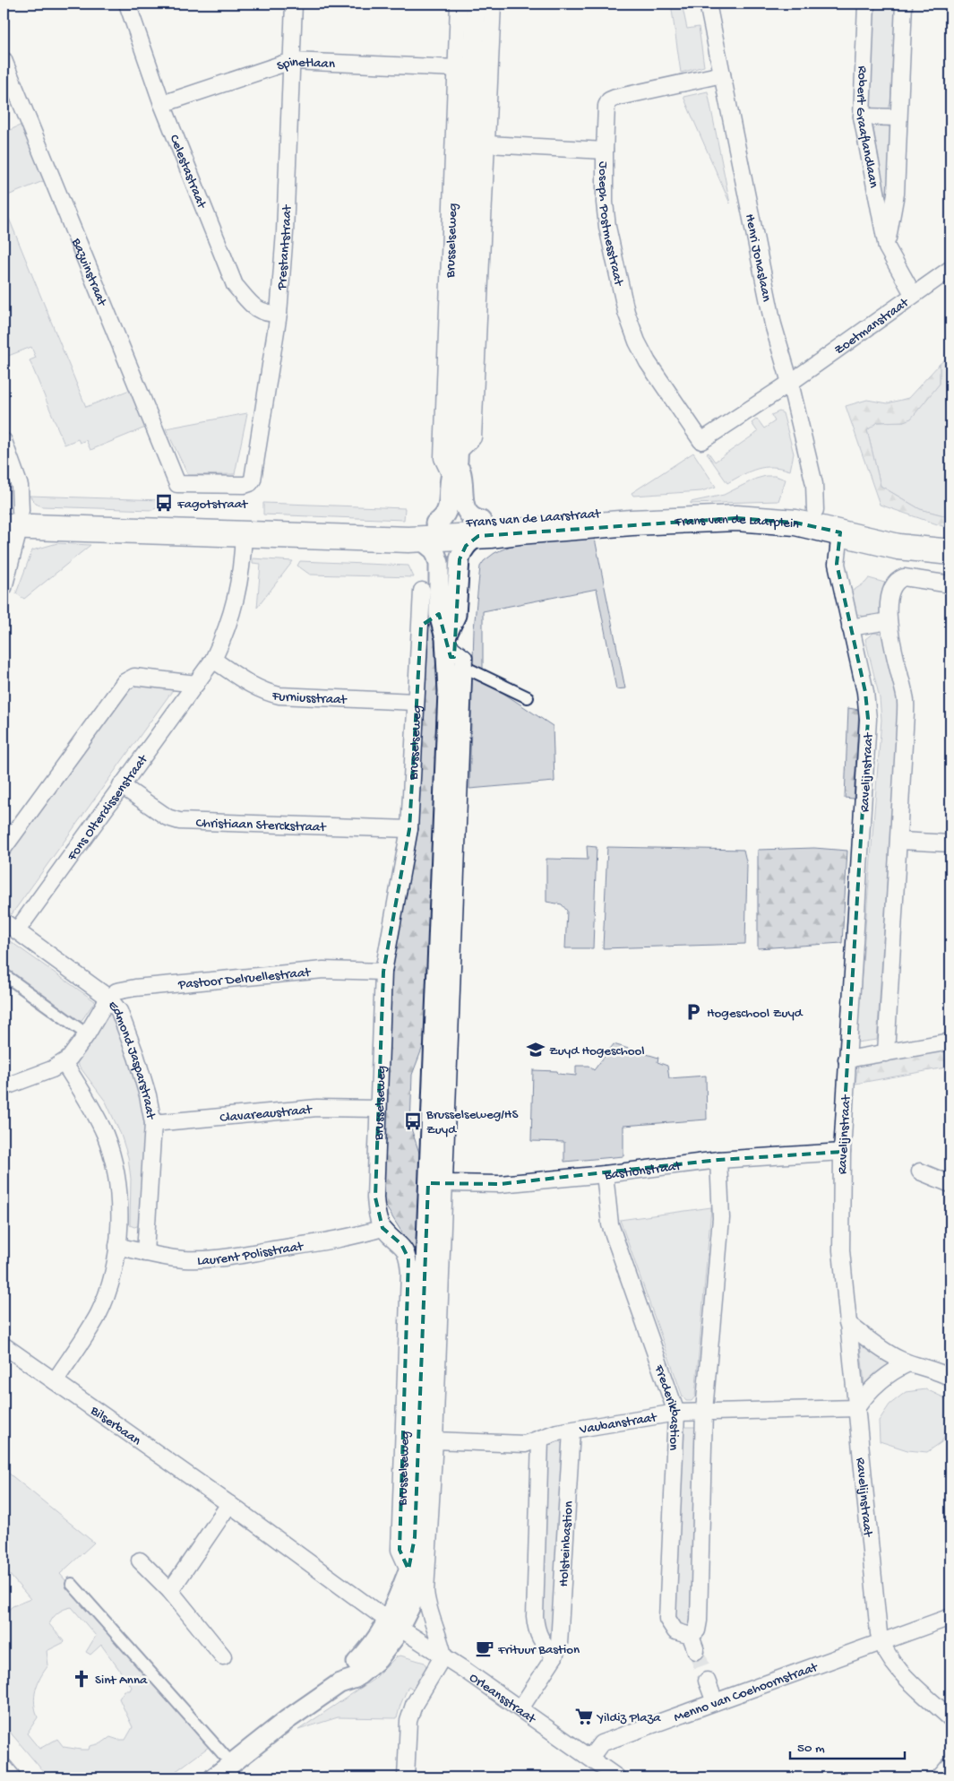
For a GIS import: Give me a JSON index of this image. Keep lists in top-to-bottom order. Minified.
{"streets":{"main road":["Frans van de Laarstraat","Frans van de Laarplein"],"street":["Spinetlaan","Robert Graaflandlaan","Celestastraat","Joseph Postmesstraat","Brusselseweg","Prestantstraat","Henri Jonaslaan","Bazuinstraat","Zoetmanstraat","Furniusstraat","Ravelijnstraat","Fons Olterdissenstraat","Christiaan Sterckstraat","Pastoor Delruellestraat","Edmond Jasparstraat","Clavareaustraat","Bastionstraat","Laurent Polisstraat","Frederikbastion","Vaubanstraat","Bilserbaan","Holsteinbastion","Menno van Coehoornstraat","Orleansstraat"]},"crossings":[["Spinetlaan","Celestastraat"],["Spinetlaan","Brusselseweg"],["Spinetlaan","Prestantstraat"],["Robert Graaflandlaan","Zoetmanstraat"],["Celestastraat","Prestantstraat"],["Joseph Postmesstraat","Henri Jonaslaan"],["Joseph Postmesstraat","Zoetmanstraat"],["Brusselseweg","Frans van de Laarstraat"],["Brusselseweg","Furniusstraat"],["Brusselseweg","Christiaan Sterckstraat"],["Brusselseweg","Pastoor Delruellestraat"],["Brusselseweg","Clavareaustraat"],["Brusselseweg","Bastionstraat"],["Brusselseweg","Laurent Polisstraat"],["Brusselseweg","Vaubanstraat"],["Brusselseweg","Bilserbaan"],["Brusselseweg","Orleansstraat"],["Prestantstraat","Bazuinstraat"],["Henri Jonaslaan","Zoetmanstraat"],["Henri Jonaslaan","Frans van de Laarplein"],["Frans van de Laarstraat","Frans van de Laarplein"],["Frans van de Laarplein","Ravelijnstraat"],["Furniusstraat","Fons Olterdissenstraat"],["Ravelijnstraat","Bastionstraat"],["Ravelijnstraat","Vaubanstraat"],["Ravelijnstraat","Menno van Coehoornstraat"],["Fons Olterdissenstraat","Christiaan Sterckstraat"],["Fons Olterdissenstraat","Edmond Jasparstraat"],["Pastoor Delruellestraat","Edmond Jasparstraat"],["Edmond Jasparstraat","Clavareaustraat"],["Edmond Jasparstraat","Laurent Polisstraat"],["Bastionstraat","Frederikbastion"],["Frederikbastion","Vaubanstraat"],["Vaubanstraat","Holsteinbastion"],["Bilserbaan","Orleansstraat"],["Holsteinbastion","Orleansstraat"],["Menno van Coehoornstraat","Orleansstraat"]],"places":{"bus stop":["Fagotstraat","Brusselseweg/HS Zuyd"],"parking":["Hogeschool Zuyd"],"school or university":["Zuyd Hogeschool"],"cafe":["Frituur Bastion"],"church":["Sint Anna"],"supermarket":["Yildiz Plaza"]},"scale_bar":"50 m"}
